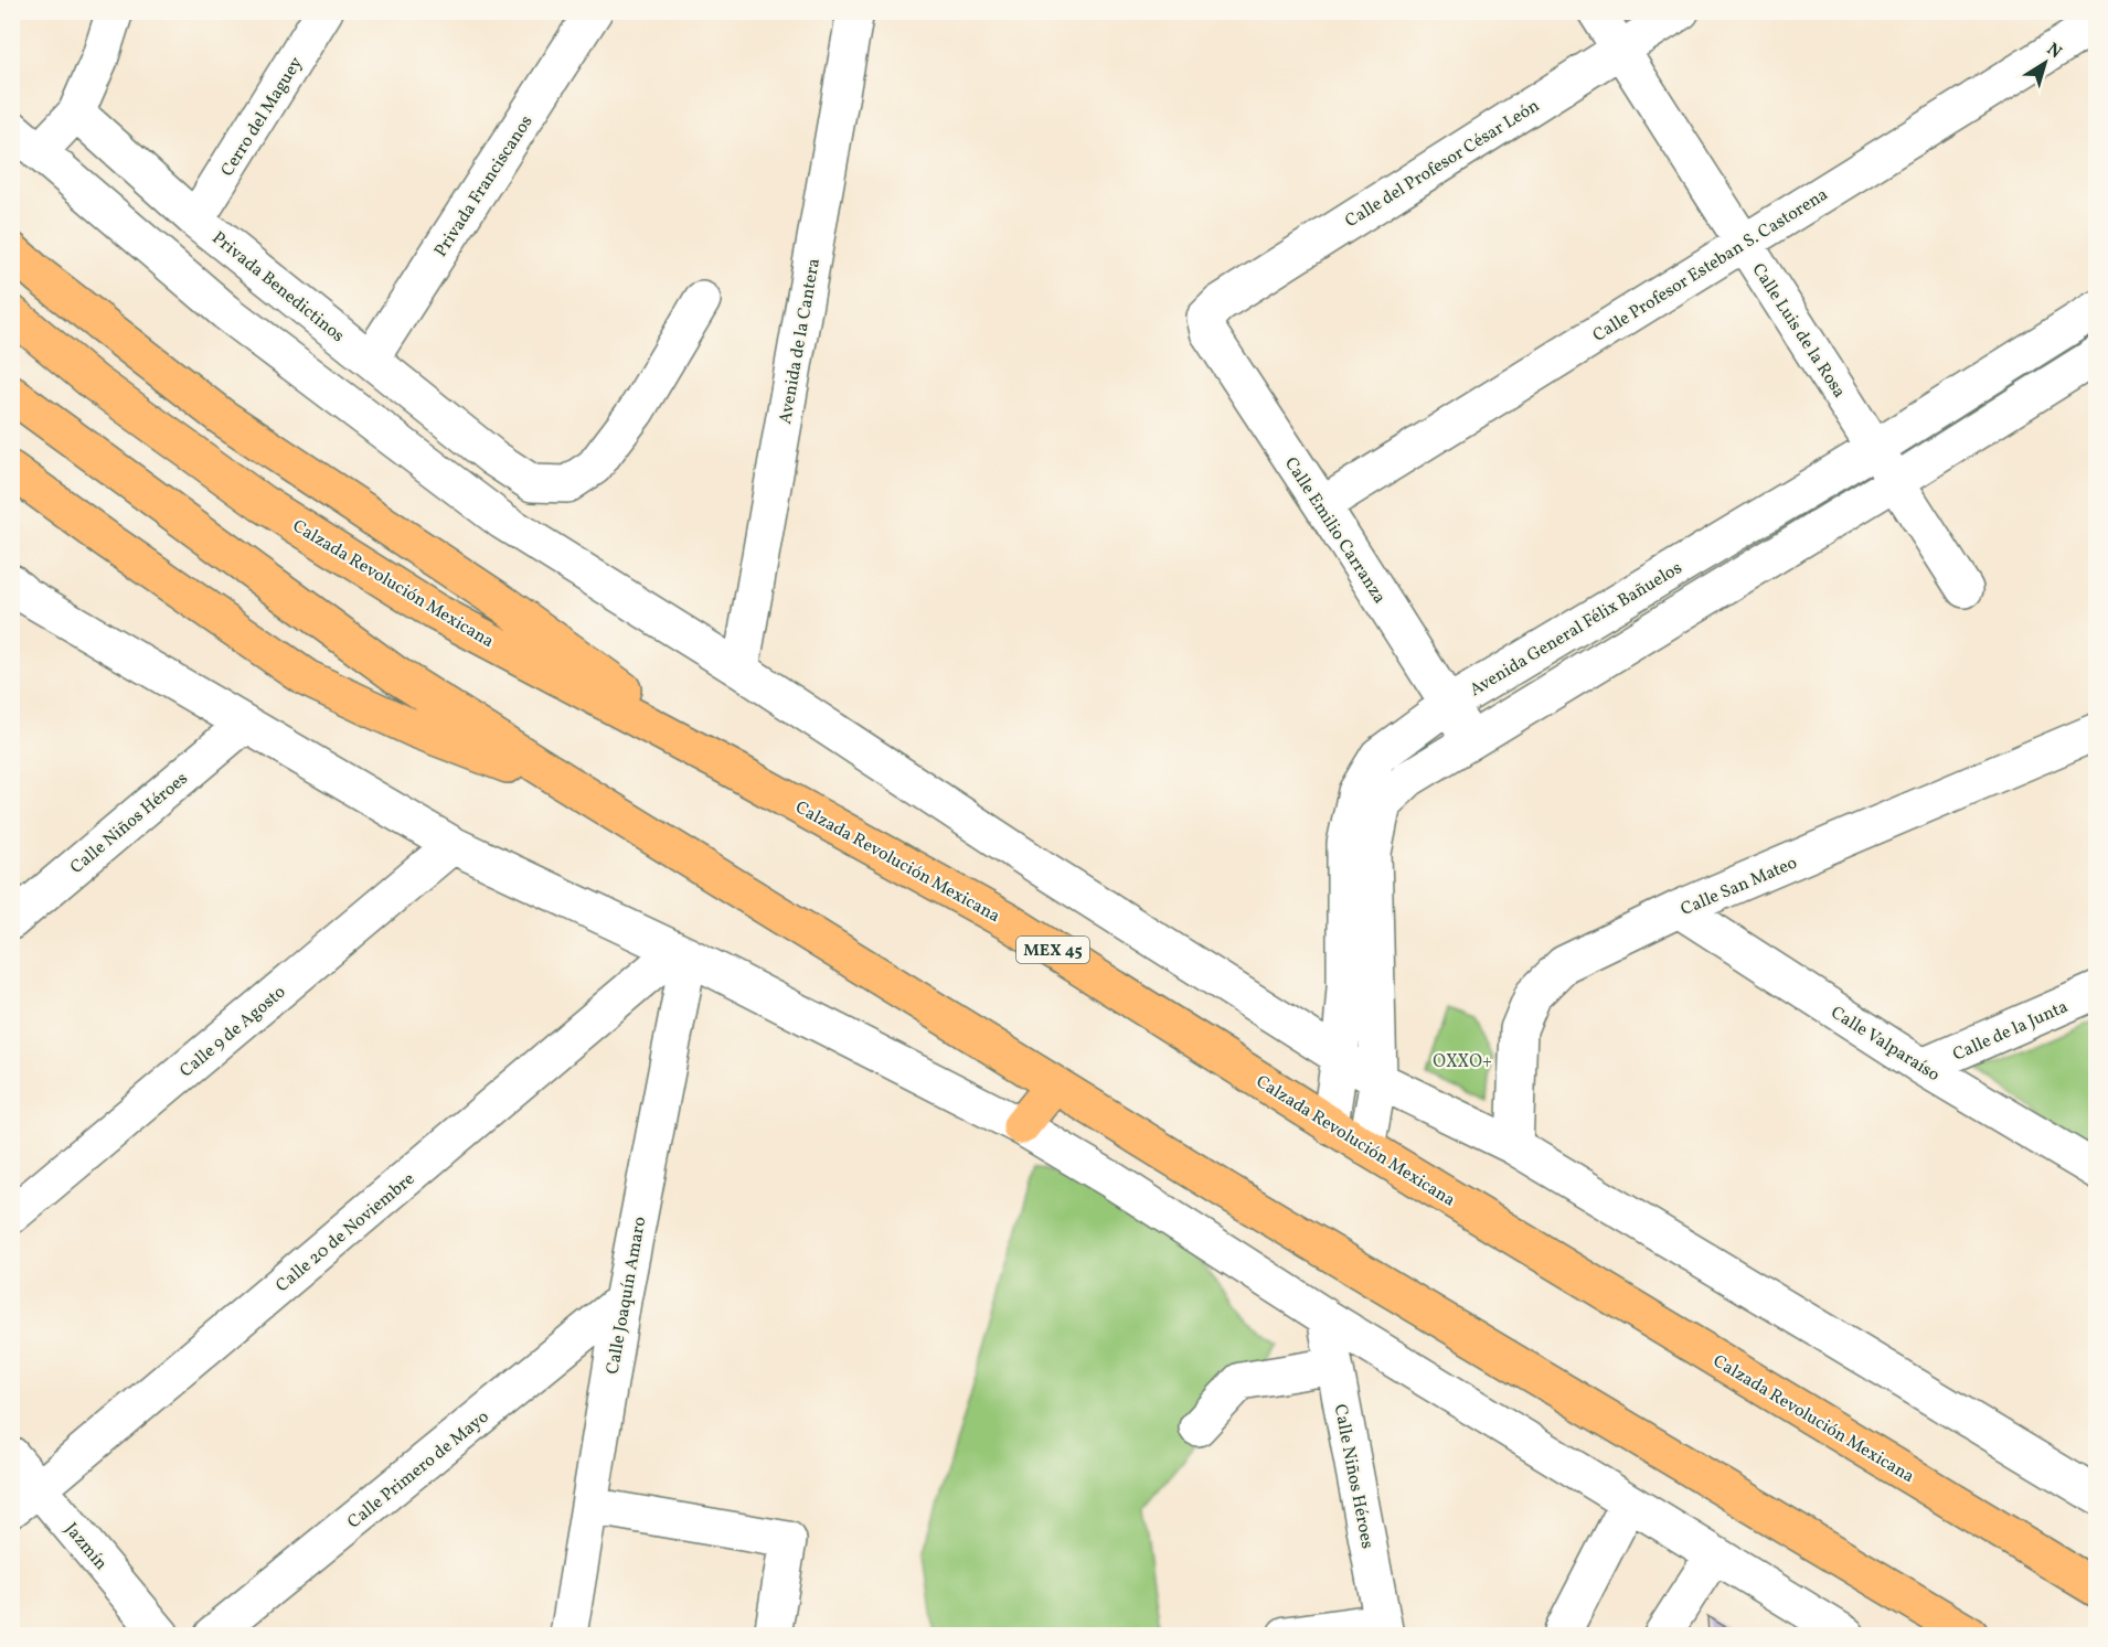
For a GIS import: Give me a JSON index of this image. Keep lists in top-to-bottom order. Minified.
{"streets":{"main road":["Calzada Revolución Mexicana","MEX 45"],"street":["Cerro del Maguey","Calle del Profesor César León","Privada Franciscanos","Calle Profesor Esteban S. Castorena","Privada Benedictinos","Calle Luis de la Rosa","Avenida de la Cantera","Calle Emilio Carranza","Avenida General Félix Bañuelos","Calle Niños Héroes","Calle San Mateo","Calle de la Junta","Calle 9 de Agosto","Calle Valparaíso","Calle 20 de Noviembre","Calle Joaquín Amaro","Calle Primero de Mayo","Jazmín"]},"crossings":[["Cerro del Maguey","Privada Benedictinos"],["Calle del Profesor César León","Calle Luis de la Rosa"],["Calle del Profesor César León","Calle Emilio Carranza"],["Privada Franciscanos","Privada Benedictinos"],["Calle Profesor Esteban S. Castorena","Calle Luis de la Rosa"],["Calle Profesor Esteban S. Castorena","Calle Emilio Carranza"],["Calle Luis de la Rosa","Avenida General Félix Bañuelos"],["Calle Emilio Carranza","Avenida General Félix Bañuelos"],["Calzada Revolución Mexicana","Avenida General Félix Bañuelos"],["Calle San Mateo","Calle Valparaíso"],["Calle de la Junta","Calle Valparaíso"],["Calle 20 de Noviembre","Calle Joaquín Amaro"],["Calle 20 de Noviembre","Jazmín"],["Calle Joaquín Amaro","Calle Primero de Mayo"]],"parks":["OXXO+"],"north":"top right"}
